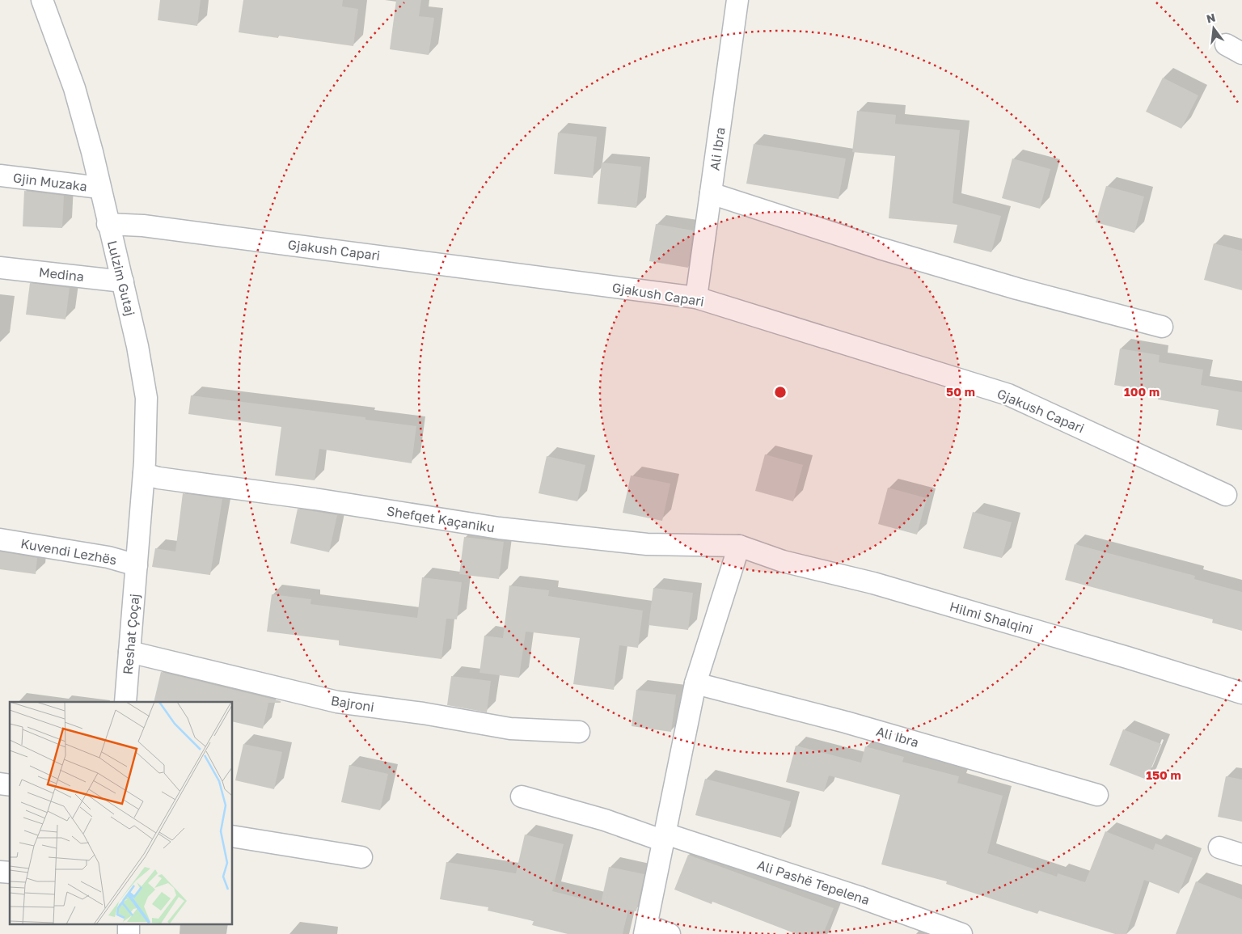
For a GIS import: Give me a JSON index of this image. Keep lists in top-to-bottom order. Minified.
{"streets":{"street":["Ali Ibra","Gjin Muzaka","Gjakush Capari","Medina","Lulzim Gutaj","Shefqet Kaçaniku","Kuvendi Lezhës","Hilmi Shalqini","Reshat Çoçaj","Bajroni","Ali Pashë Tepelena"]},"crossings":[["Ali Ibra","Gjakush Capari"],["Gjin Muzaka","Lulzim Gutaj"],["Gjakush Capari","Lulzim Gutaj"],["Medina","Lulzim Gutaj"],["Lulzim Gutaj","Shefqet Kaçaniku"],["Lulzim Gutaj","Kuvendi Lezhës"],["Lulzim Gutaj","Reshat Çoçaj"],["Shefqet Kaçaniku","Hilmi Shalqini"],["Kuvendi Lezhës","Reshat Çoçaj"],["Reshat Çoçaj","Bajroni"]],"north":"top","rings":["50 m","100 m","150 m"]}
